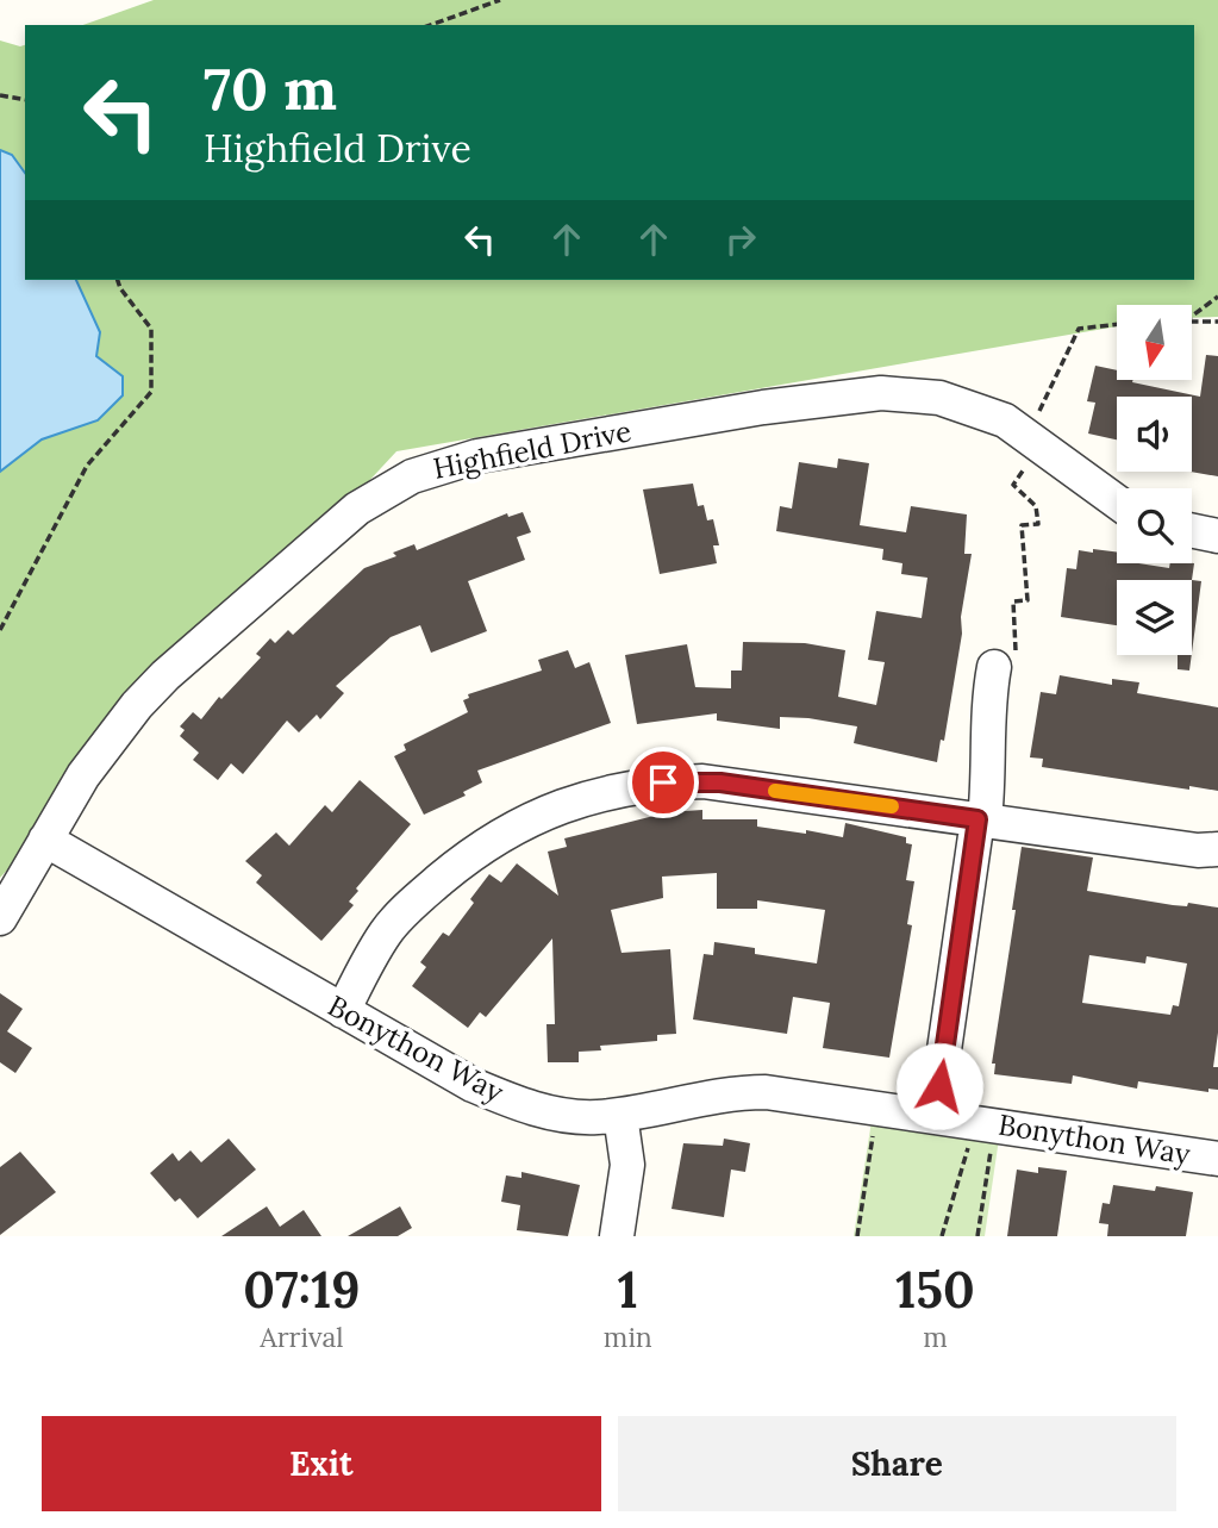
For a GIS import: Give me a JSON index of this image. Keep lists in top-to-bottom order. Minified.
{"streets":{"street":["Highfield Drive","Bonython Way"]},"crossings":[["Highfield Drive","Bonython Way"]],"north":"bottom","page":{"turn":["70 m","Highfield Drive"],"eta":["07:19","Arrival","1","min","150","m"],"buttons":["Exit","Share"]}}
